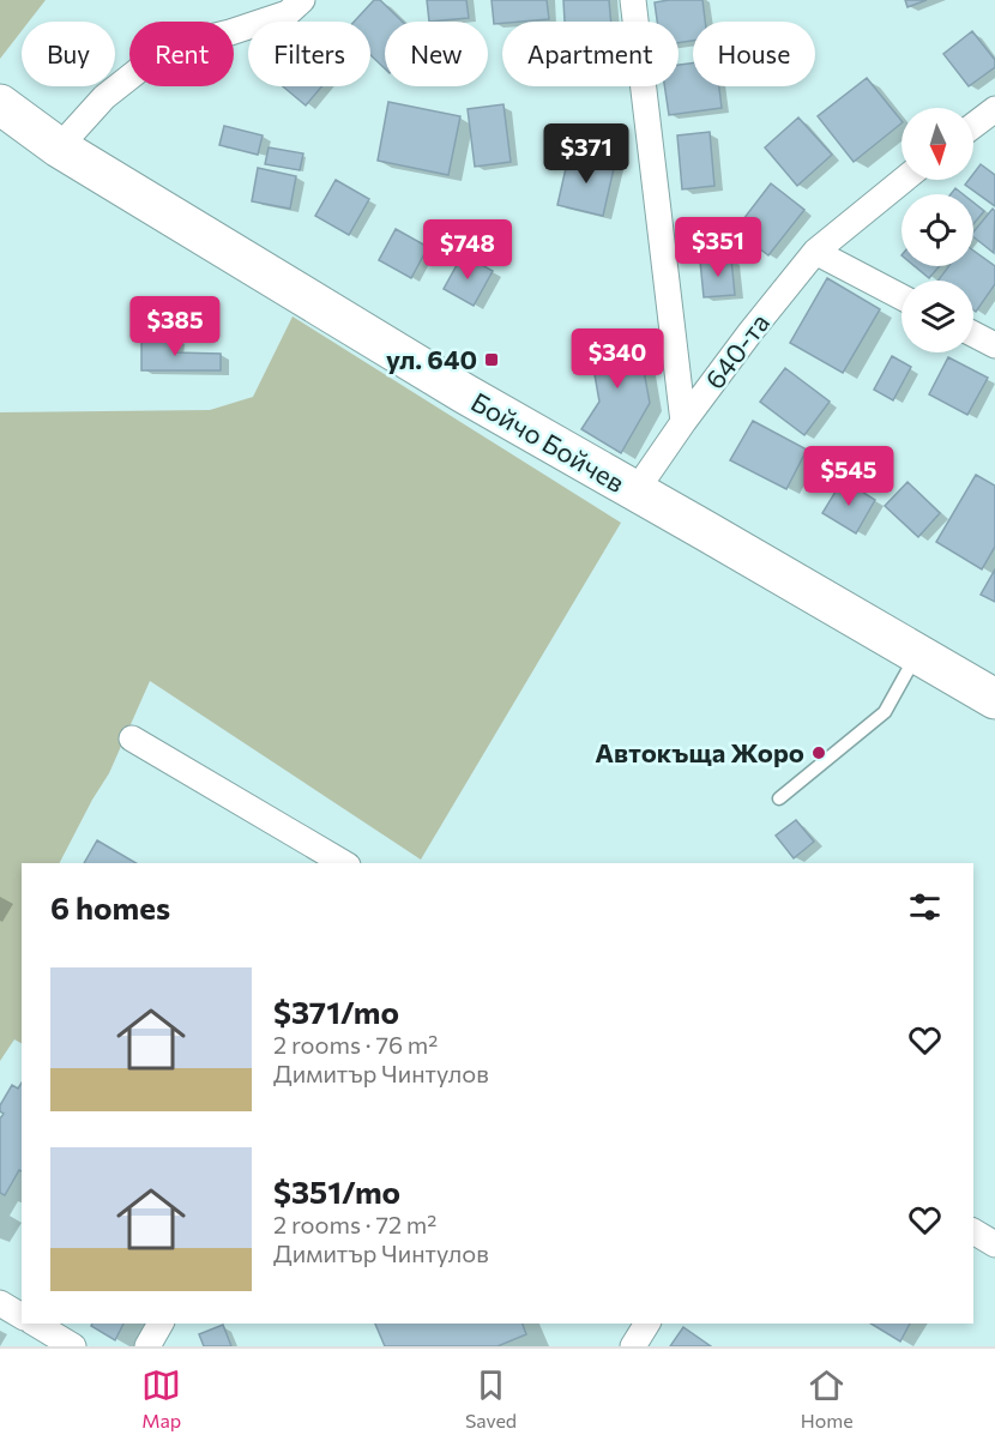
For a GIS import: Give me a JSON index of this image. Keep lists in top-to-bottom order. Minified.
{"streets":{"highway":["Бойчо Бойчев"],"street":["640-та"]},"crossings":[["640-та","Бойчо Бойчев"]],"places":{"transit":["ул. 640"],"other":["Автокъща Жоро"]},"north":"bottom","page":{"chip":["Buy","Rent","Filters","New","Apartment","House"],"price":["$371","$351","$748","$385","$340","$545"],"heading":"6 homes","list":[{"name":"$371/mo","note":"2 rooms · 76 m² · Димитър Чинтулов"},{"name":"$351/mo","note":"2 rooms · 72 m² · Димитър Чинтулов"}],"tabs":["Map","Saved","Home"]}}
